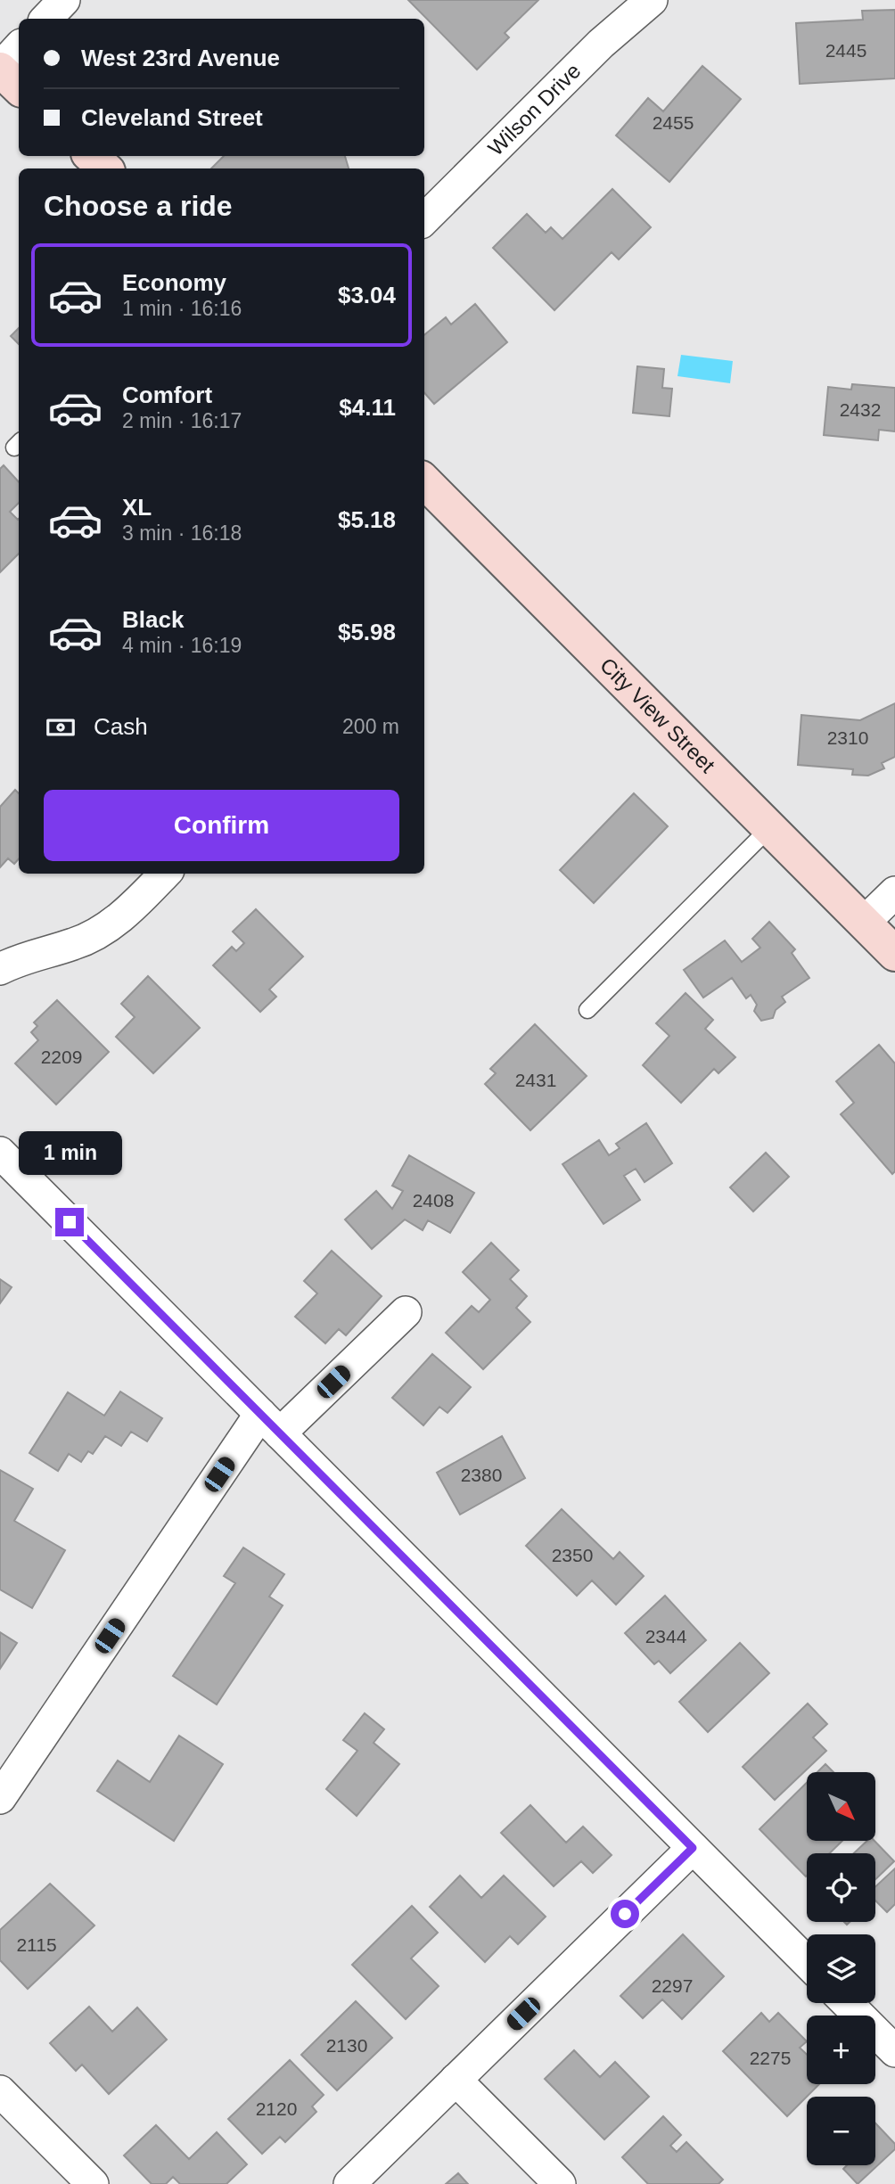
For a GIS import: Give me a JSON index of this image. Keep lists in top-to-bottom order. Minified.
{"streets":{"street":["Wilson Drive","City View Street"]},"house_numbers":["2445","2455","2432","2310","2209","2431","2408","2380","2350","2344","2115","2297","2130","2275","2120"],"north":"bottom right","page":{"banner":["West 23rd Avenue","Cleveland Street"],"heading":"Choose a ride","list":[{"name":"Economy","note":"1 min · 16:16","value":"$3.04"},{"name":"Comfort","note":"2 min · 16:17","value":"$4.11"},{"name":"XL","note":"3 min · 16:18","value":"$5.18"},{"name":"Black","note":"4 min · 16:19","value":"$5.98"}],"pay":["Cash","200 m"],"buttons":"Confirm","bubble":"1 min","map_buttons":["+","−"]}}
